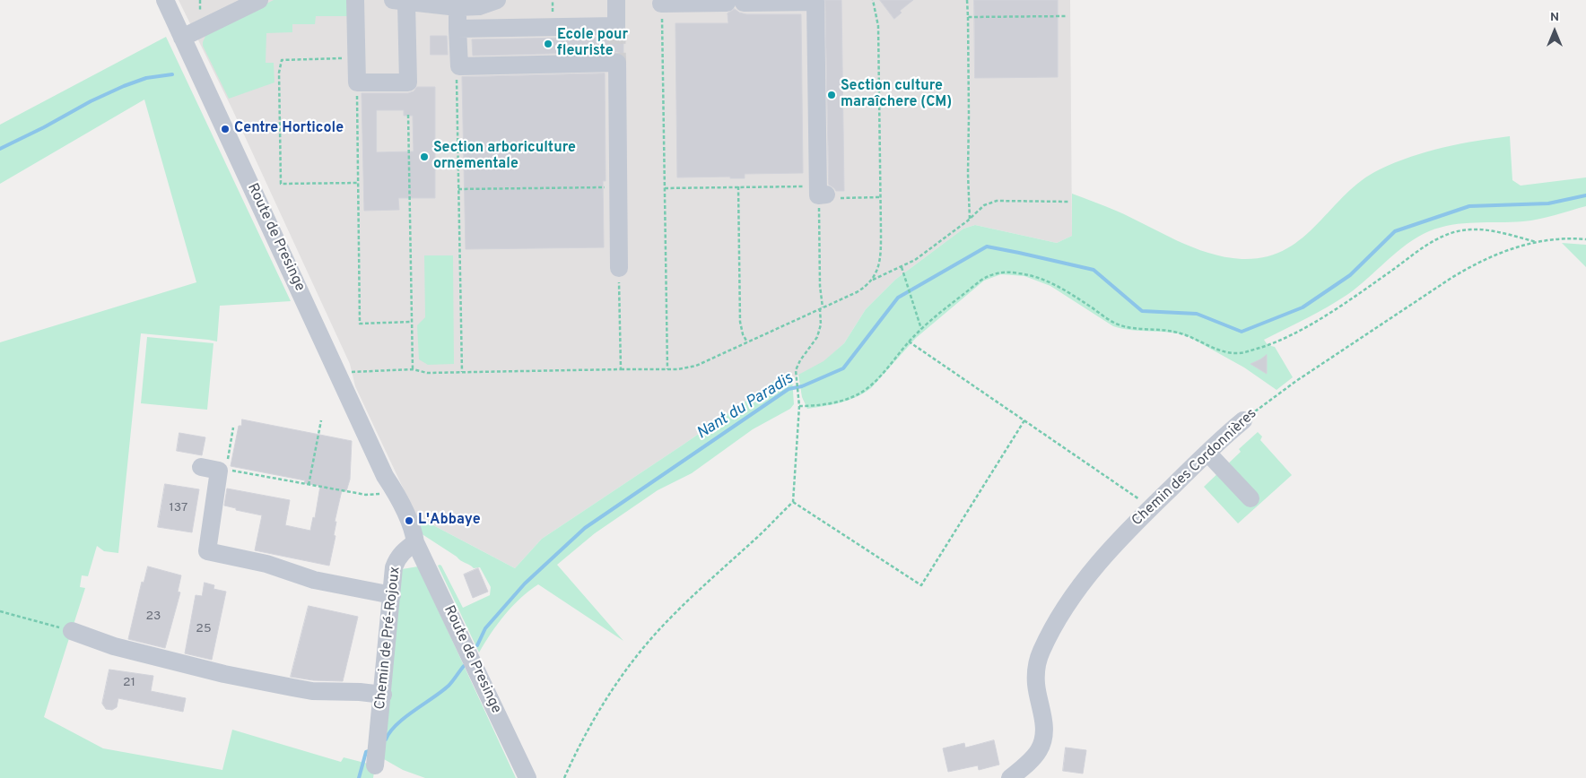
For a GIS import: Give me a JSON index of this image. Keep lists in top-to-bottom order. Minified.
{"streets":{"street":["Route de Presinge","Chemin des Cordonnières","Chemin de Pré-Rojoux"]},"crossings":[["Route de Presinge","Chemin de Pré-Rojoux"]],"water":["Nant du Paradis"],"places":["Ecole pour fleuriste","Section culture maraîchere (CM)","Centre Horticole","Section arboriculture ornementale","L'Abbaye"],"house_numbers":["137","23","25","21"],"north":"top"}
